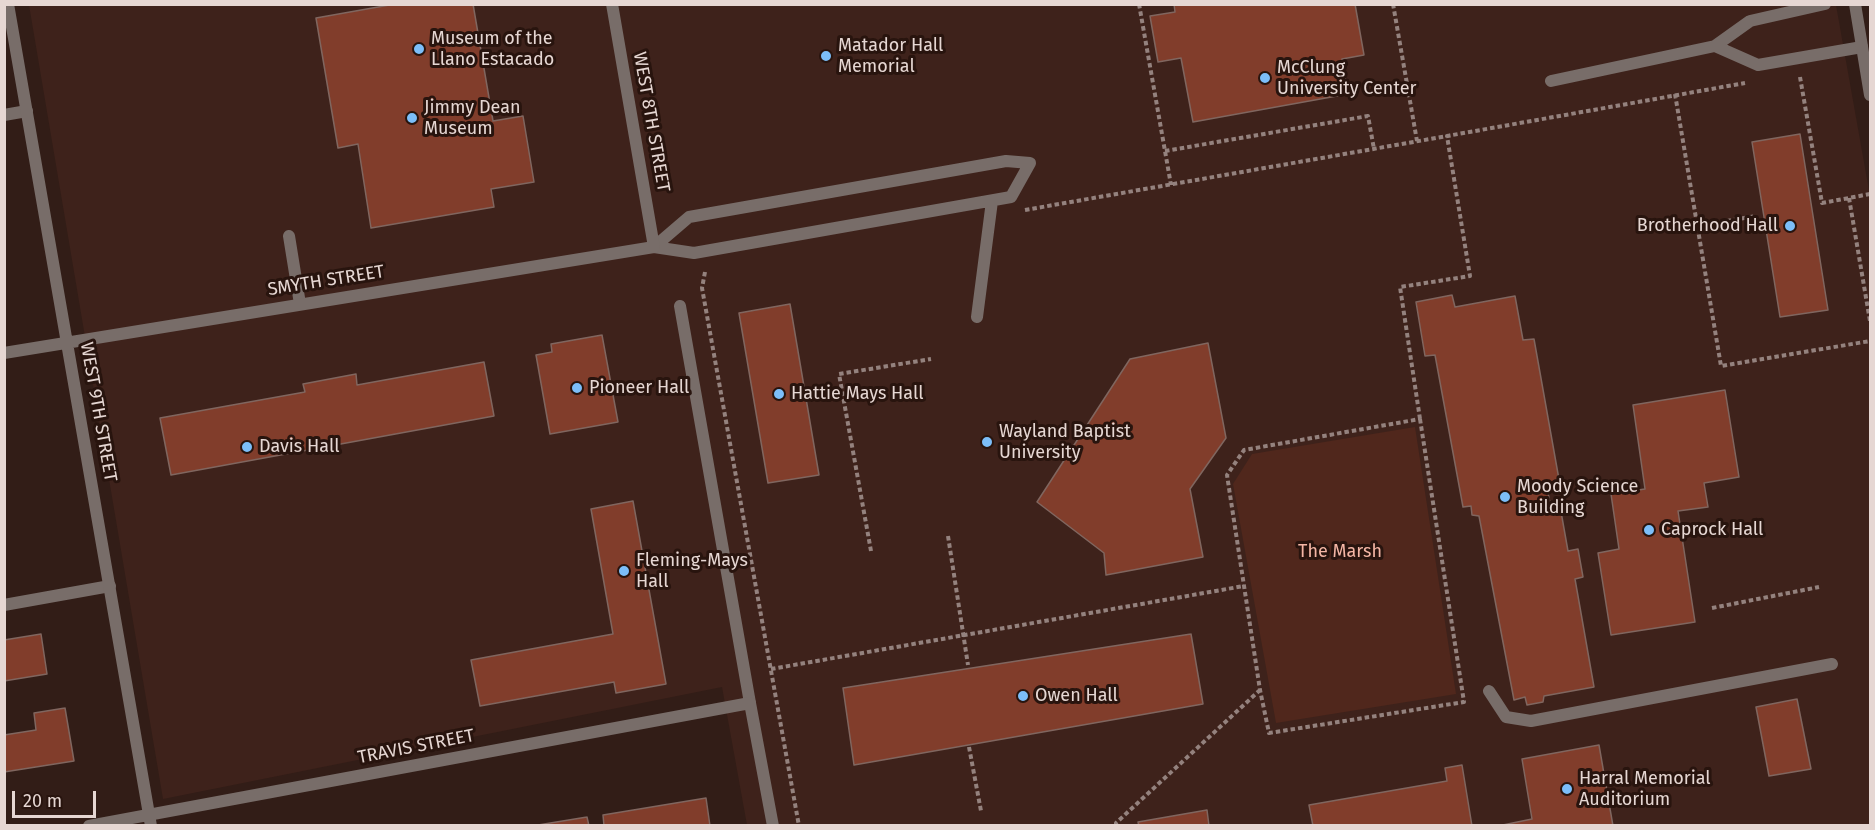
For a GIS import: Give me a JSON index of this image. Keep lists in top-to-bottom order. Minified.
{"streets":{"street":["WEST 8TH STREET","SMYTH STREET","WEST 9TH STREET","TRAVIS STREET"]},"crossings":[["WEST 8TH STREET","SMYTH STREET"],["SMYTH STREET","WEST 9TH STREET"],["WEST 9TH STREET","TRAVIS STREET"]],"parks":["The Marsh"],"places":["Museum of the Llano Estacado","Matador Hall Memorial","McClung University Center","Jimmy Dean Museum","Brotherhood Hall","Pioneer Hall","Hattie Mays Hall","Wayland Baptist University","Davis Hall","Moody Science Building","Caprock Hall","Fleming-Mays Hall","Owen Hall","Harral Memorial Auditorium"],"scale_bar":"20 m"}
